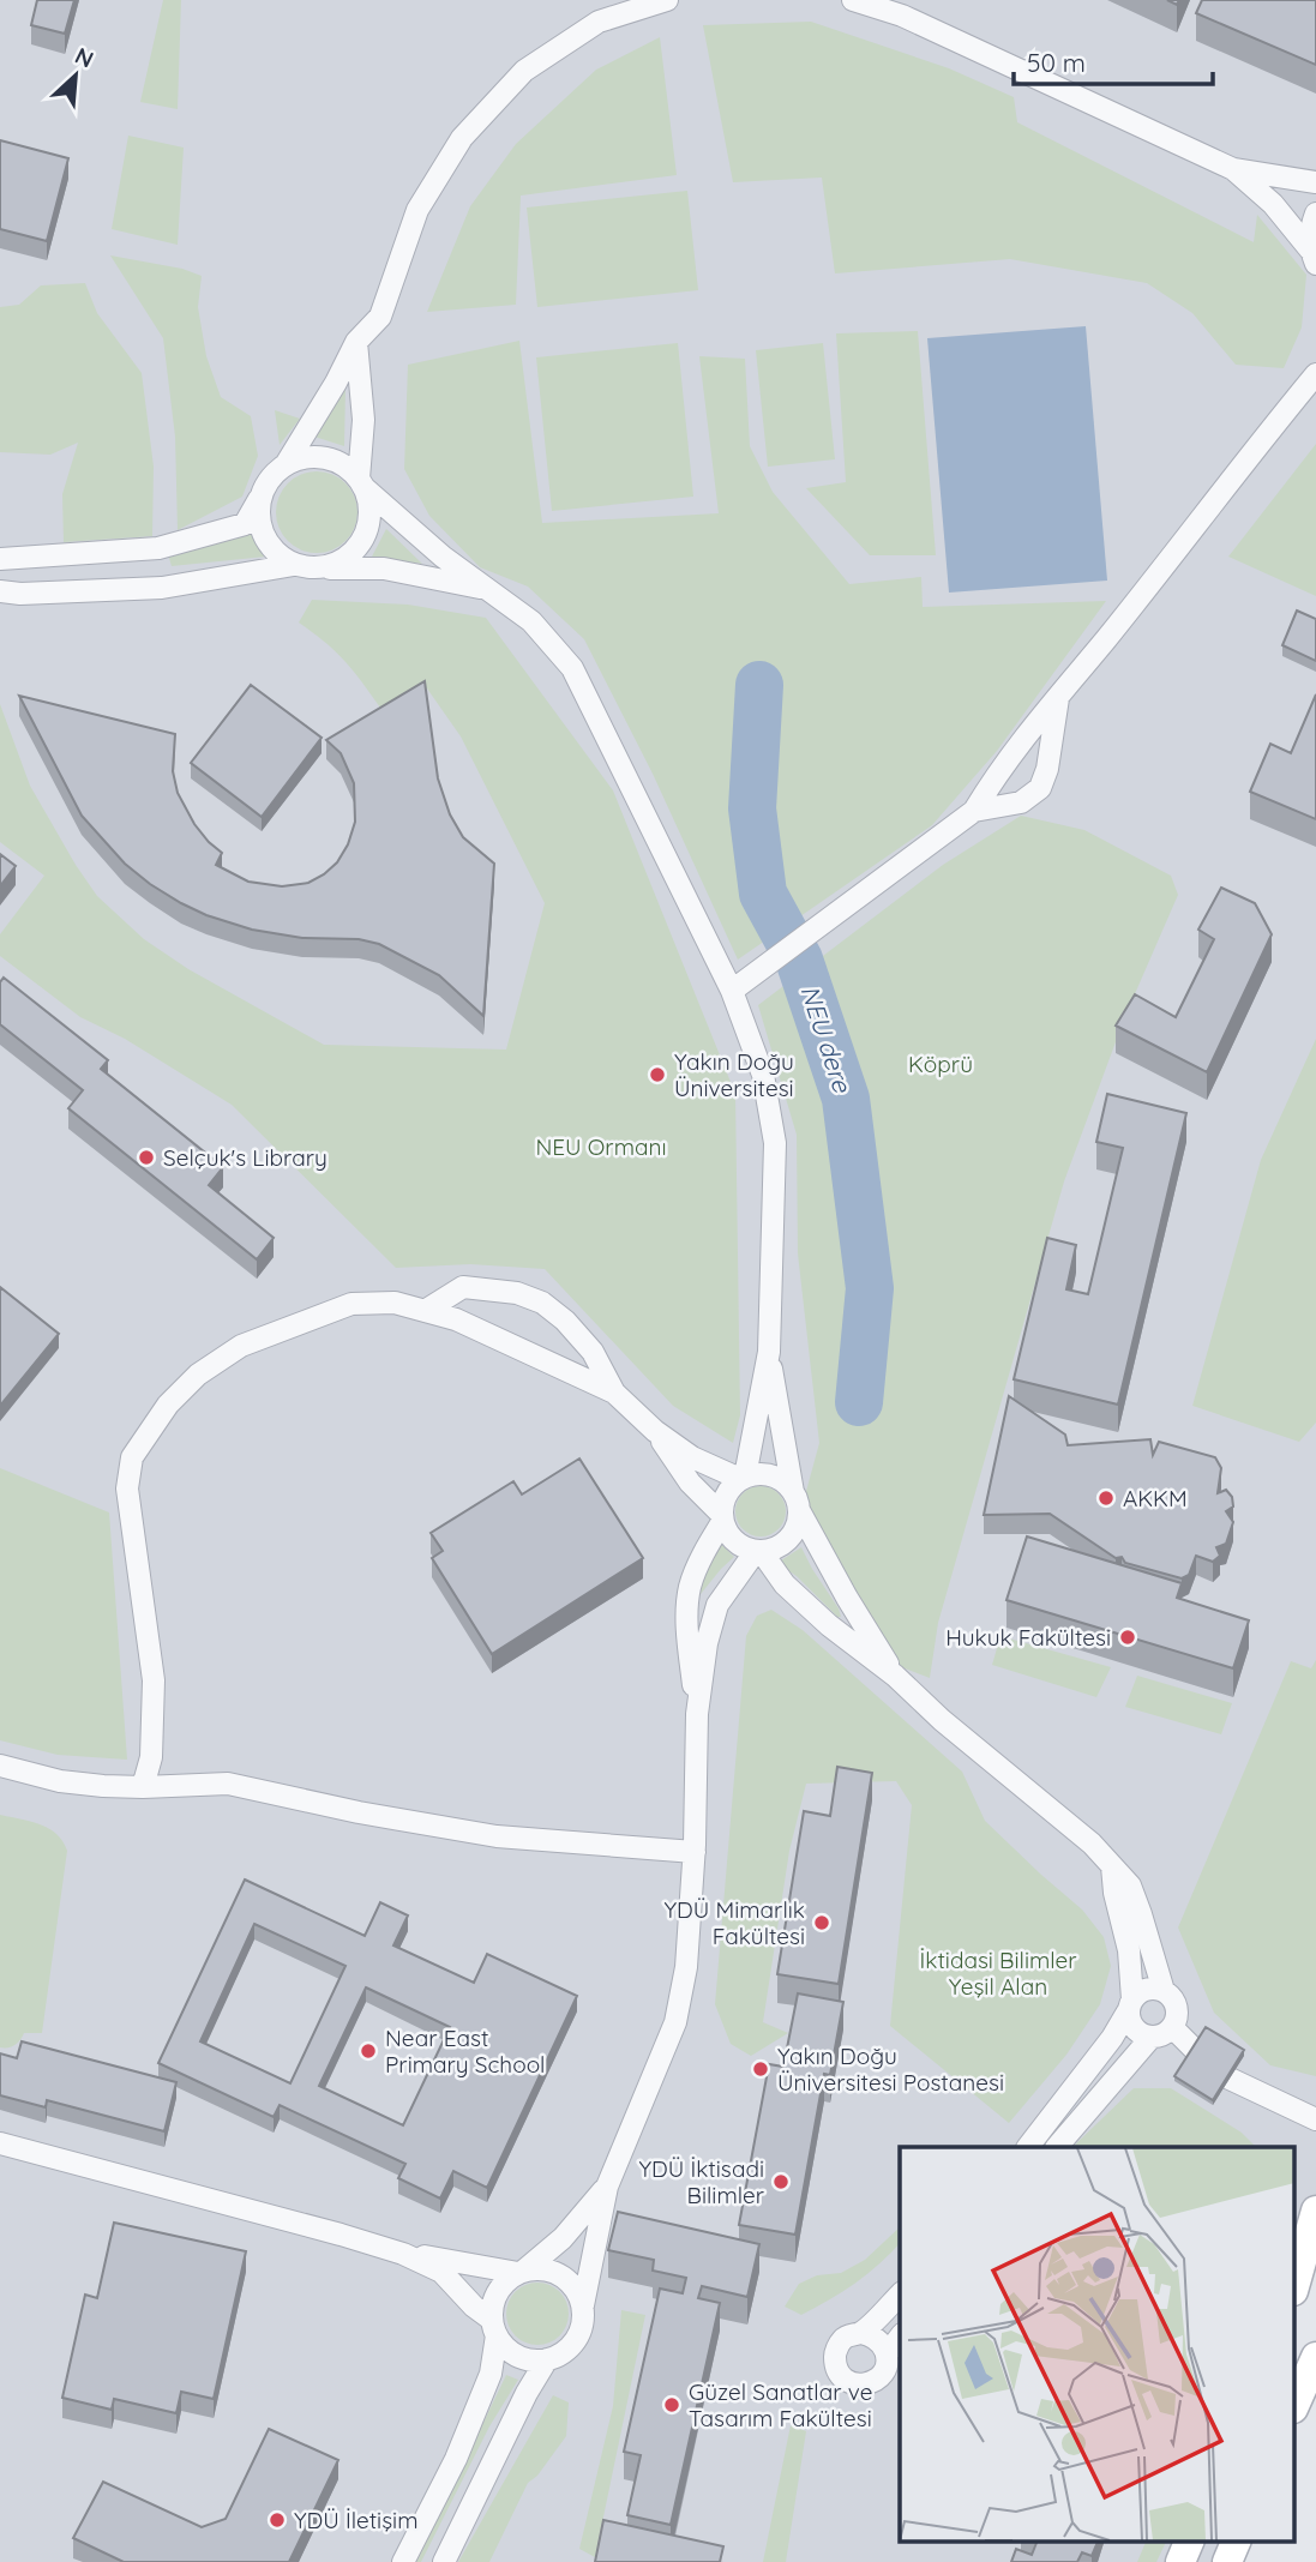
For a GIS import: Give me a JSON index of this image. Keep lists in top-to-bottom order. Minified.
{"water":["NEU dere"],"parks":["Köprü","NEU Ormanı","İktidasi Bilimler Yeşil Alan"],"places":["Yakın Doğu Üniversitesi","Selçuk's Library","AKKM","Hukuk Fakültesi","YDÜ Mimarlık Fakültesi","Near East Primary School","Yakın Doğu Üniversitesi Postanesi","YDÜ İktisadi Bilimler","Güzel Sanatlar ve Tasarım Fakültesi","YDÜ İletişim"],"scale_bar":"50 m","north":"top right"}
